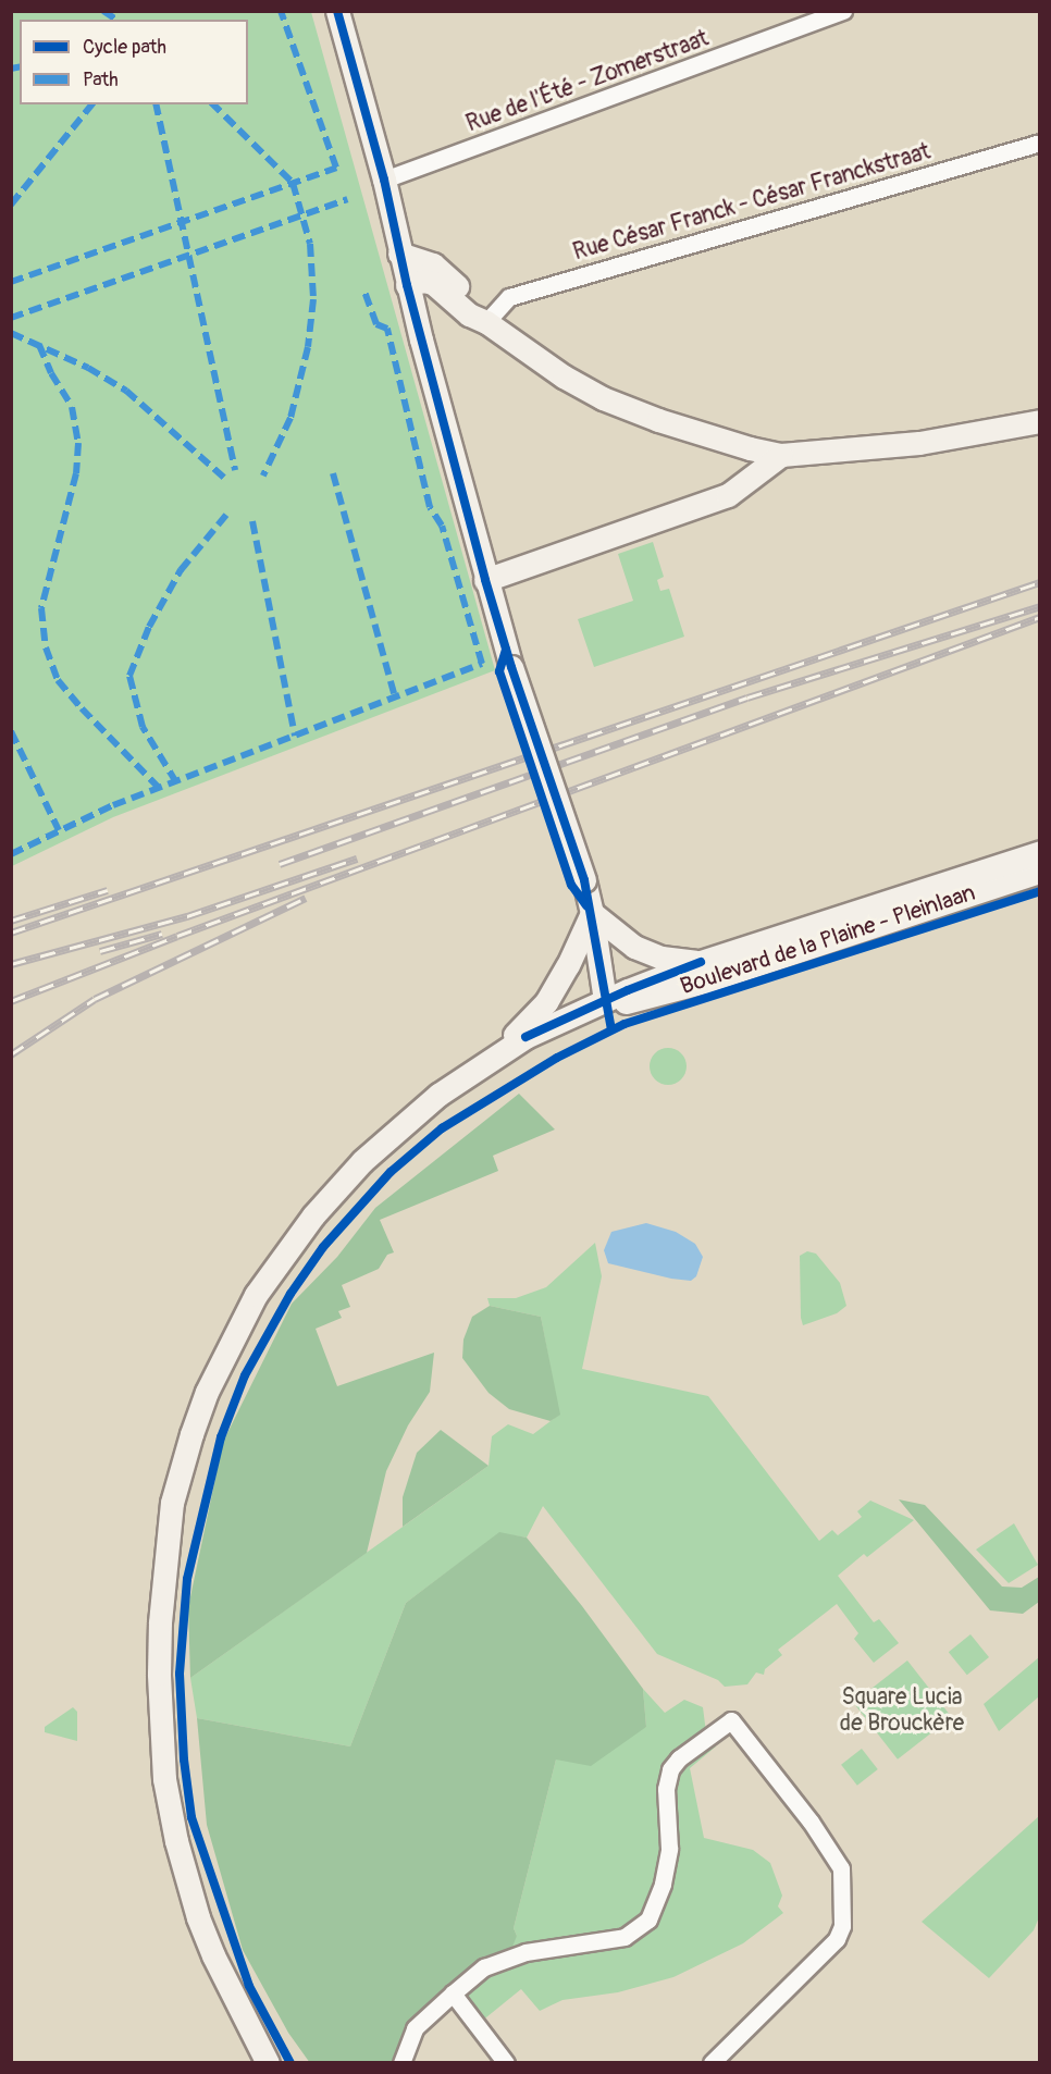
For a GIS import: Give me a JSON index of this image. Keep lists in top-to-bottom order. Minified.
{"streets":{"street":["Rue de l'Été - Zomerstraat","Rue César Franck - César Franckstraat","Boulevard de la Plaine - Pleinlaan"]},"parks":["Square Lucia de Brouckère"],"legend":["Cycle path","Path"]}
